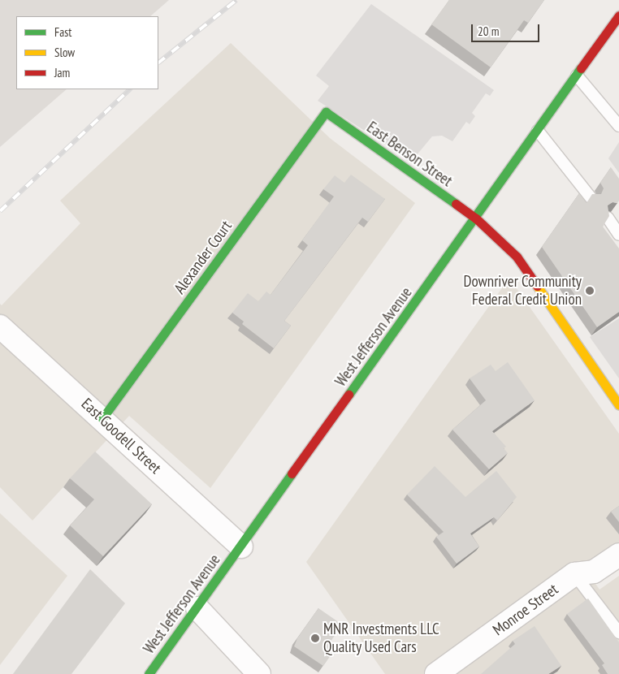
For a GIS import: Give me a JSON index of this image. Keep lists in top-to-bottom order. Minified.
{"streets":{"main road":["East Benson Street","Alexander Court","West Jefferson Avenue"],"street":["East Goodell Street","Monroe Street"]},"crossings":[["East Benson Street","Alexander Court"],["East Benson Street","West Jefferson Avenue"],["Alexander Court","East Goodell Street"],["West Jefferson Avenue","East Goodell Street"]],"places":["Downriver Community Federal Credit Union","MNR Investments LLC Quality Used Cars"],"legend":["Fast","Slow","Jam"],"scale_bar":"20 m"}
